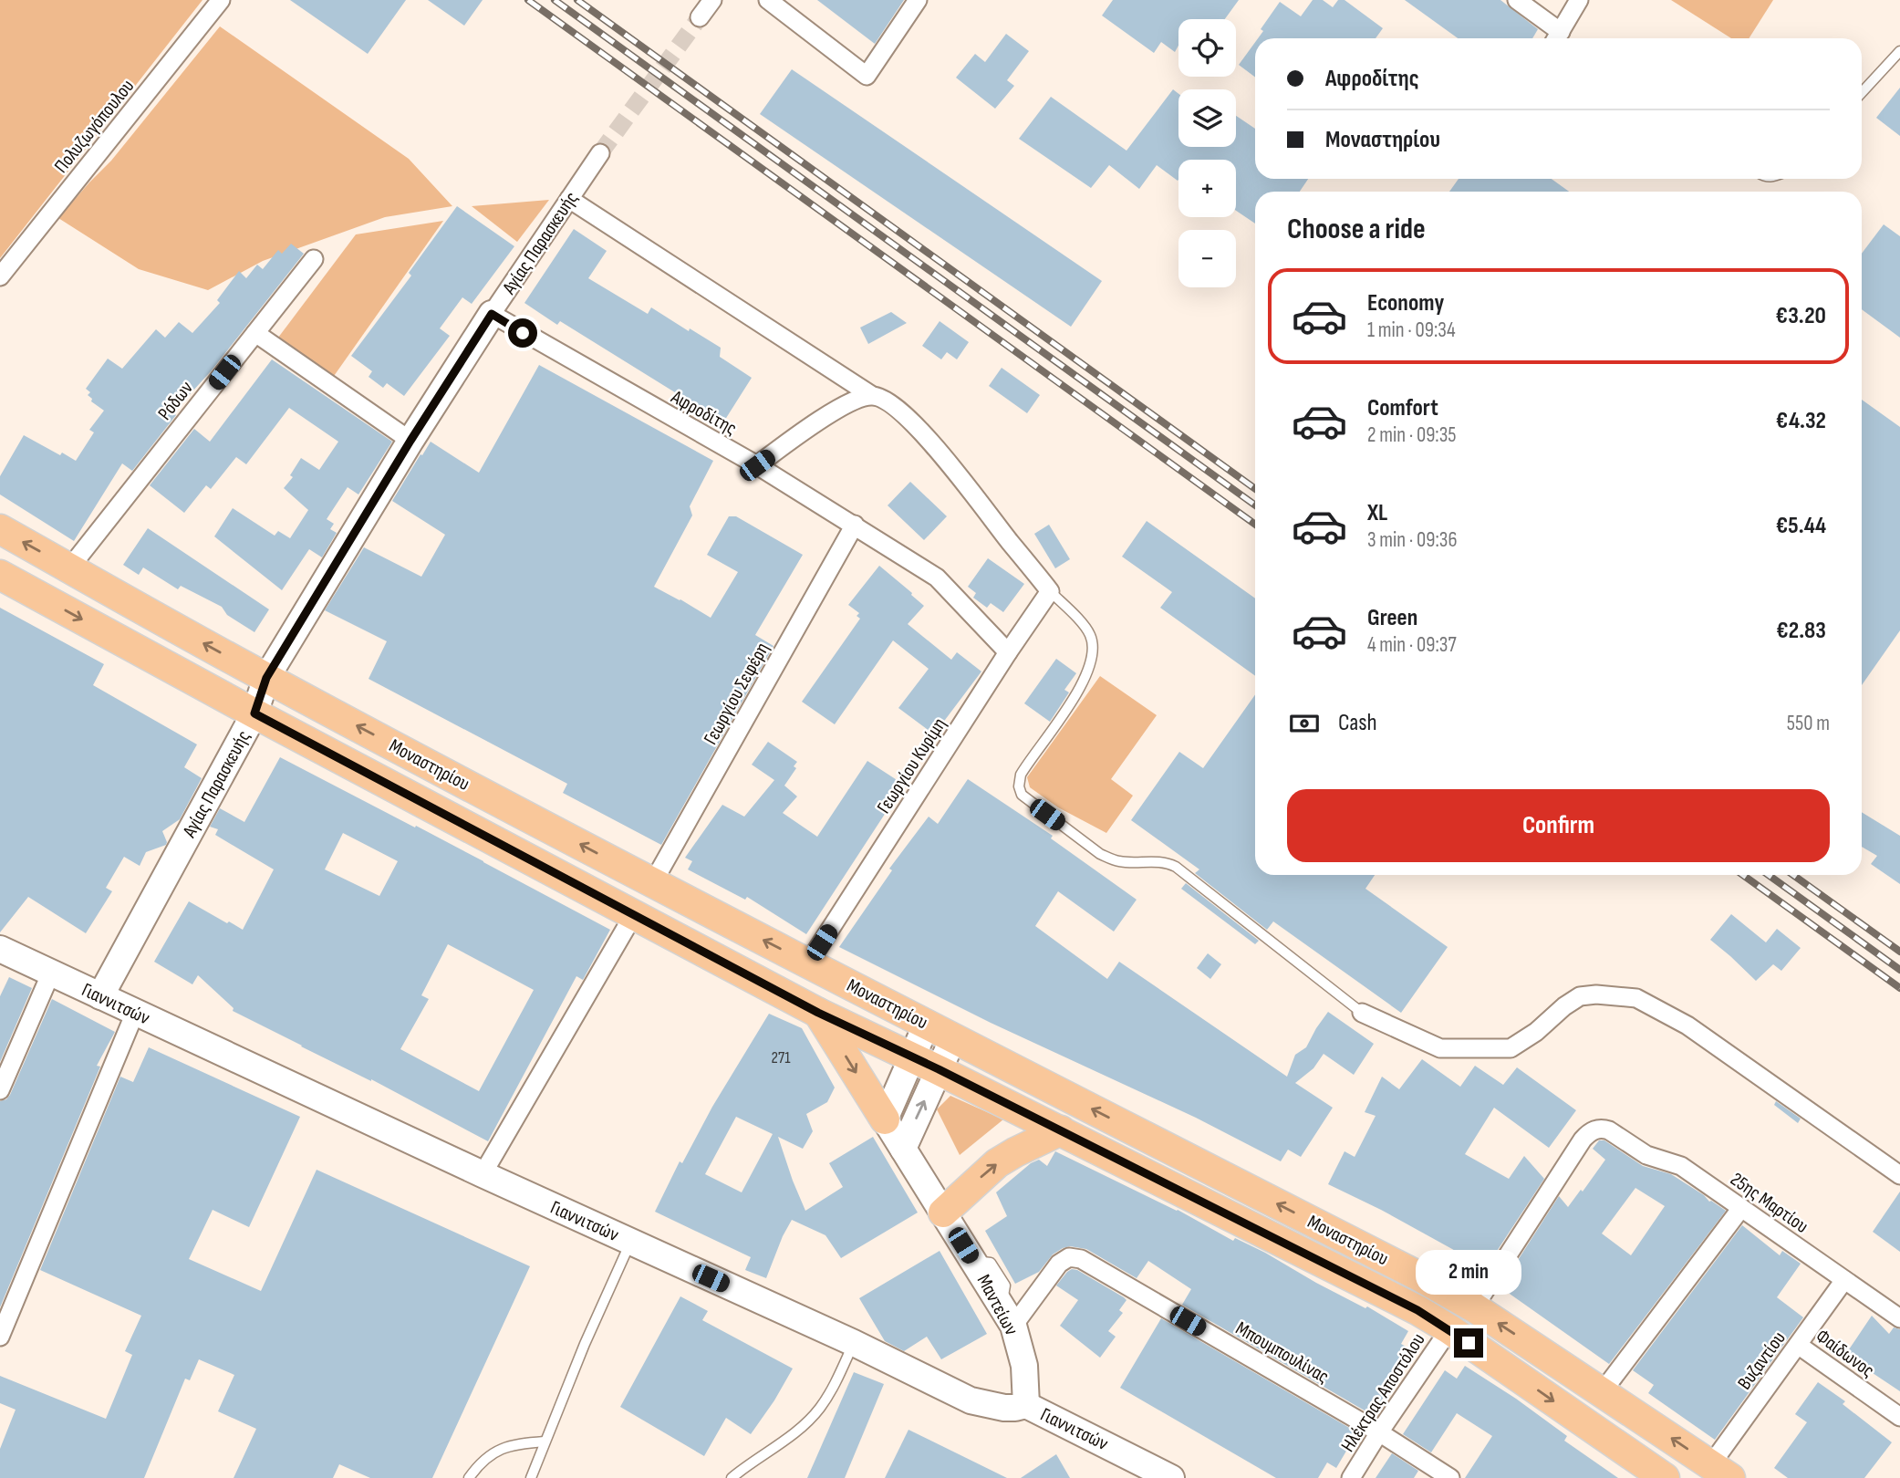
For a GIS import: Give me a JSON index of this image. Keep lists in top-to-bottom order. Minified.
{"streets":{"main road":["Μοναστηρίου"],"street":["Πολυζωγόπουλου","Αγίας Παρασκευής","Ρόδων","Αφροδίτης","Γεωργίου Σεφέρη","Γεωργίου Κυρίμη","Γιαννιτσών","25ης Μαρτίου","Μαντείων","Μπουμπουλίνας","Φαίδωνος","Βυζαντίου","Ηλέκτρας Αποστόλου"]},"crossings":[["Αγίας Παρασκευής","Αφροδίτης"],["Αγίας Παρασκευής","Μοναστηρίου"],["Αγίας Παρασκευής","Γιαννιτσών"],["Ρόδων","Μοναστηρίου"],["Αφροδίτης","Γεωργίου Σεφέρη"],["Αφροδίτης","Γεωργίου Κυρίμη"],["Γεωργίου Σεφέρη","Μοναστηρίου"],["Μοναστηρίου","Γεωργίου Κυρίμη"],["Μοναστηρίου","25ης Μαρτίου"],["Μοναστηρίου","Βυζαντίου"],["Μοναστηρίου","Ηλέκτρας Αποστόλου"],["Γιαννιτσών","Μαντείων"],["25ης Μαρτίου","Βυζαντίου"],["Μαντείων","Μπουμπουλίνας"],["Μπουμπουλίνας","Ηλέκτρας Αποστόλου"],["Φαίδωνος","Βυζαντίου"]],"house_numbers":["271"],"page":{"map_buttons":["+","−"],"banner":["Αφροδίτης","Μοναστηρίου"],"heading":"Choose a ride","list":[{"name":"Economy","note":"1 min · 09:34","value":"€3.20"},{"name":"Comfort","note":"2 min · 09:35","value":"€4.32"},{"name":"XL","note":"3 min · 09:36","value":"€5.44"},{"name":"Green","note":"4 min · 09:37","value":"€2.83"}],"pay":["Cash","550 m"],"buttons":"Confirm","bubble":"2 min"}}
